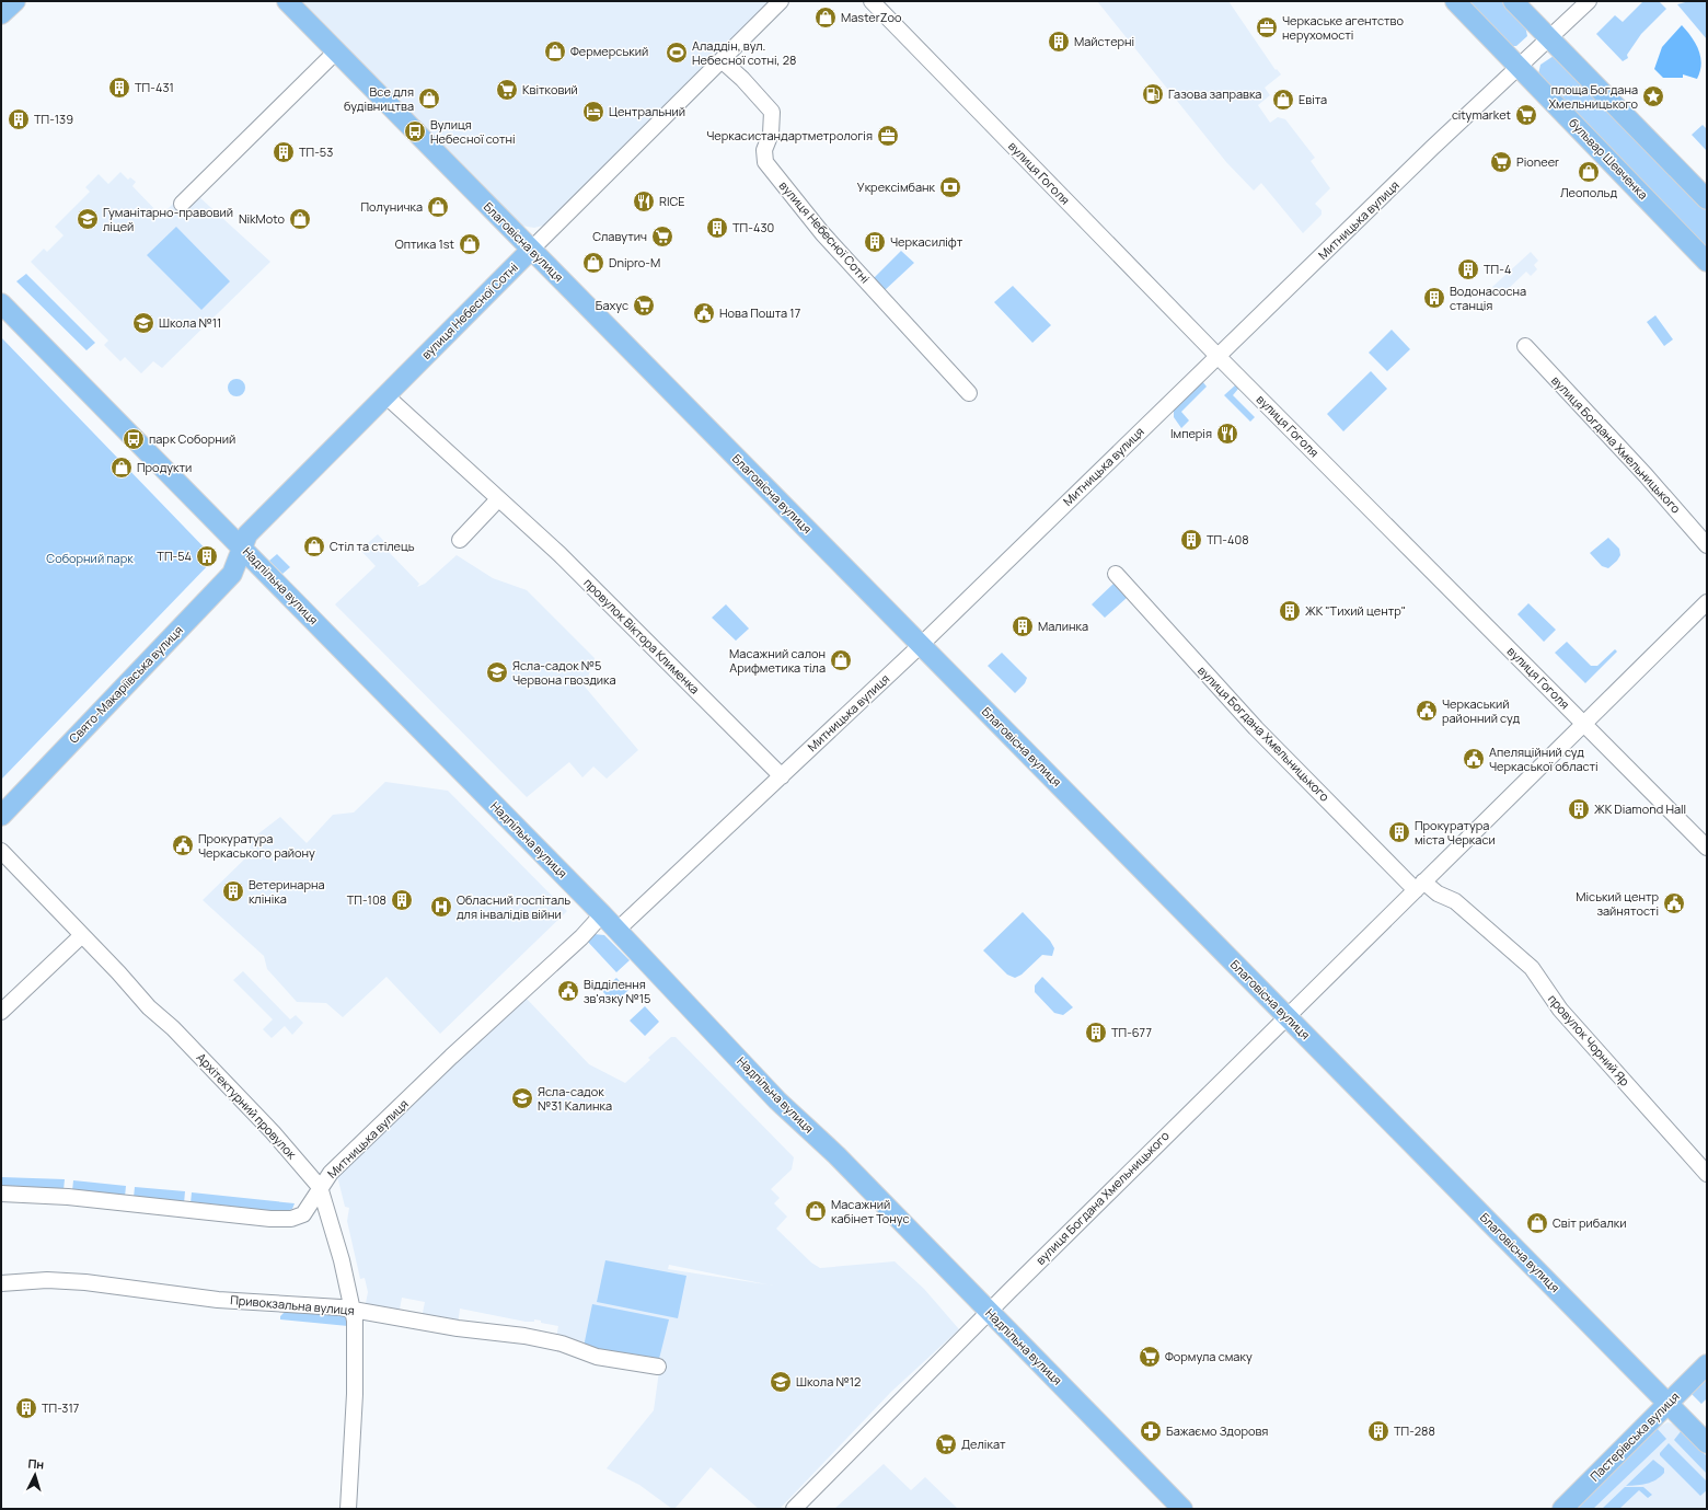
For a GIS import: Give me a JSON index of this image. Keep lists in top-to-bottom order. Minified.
{"streets":{"main road":["бульвар Шевченка","вулиця Небесної Сотні","Благовісна вулиця","Надпільна вулиця","Свято-Макаріївська вулиця","Пастерівська вулиця"],"street":["вулиця Гоголя","Митницька вулиця","вулиця Богдана Хмельницького","провулок Віктора Клименка","провулок Чорний Яр","Архітектурний провулок","Привокзальна вулиця"]},"crossings":[["бульвар Шевченка","Митницька вулиця"],["вулиця Гоголя","Митницька вулиця"],["вулиця Гоголя","вулиця Богдана Хмельницького"],["Митницька вулиця","Благовісна вулиця"],["Митницька вулиця","Надпільна вулиця"],["Митницька вулиця","провулок Віктора Клименка"],["Митницька вулиця","Архітектурний провулок"],["вулиця Небесної Сотні","Благовісна вулиця"],["вулиця Небесної Сотні","Надпільна вулиця"],["вулиця Небесної Сотні","провулок Віктора Клименка"],["вулиця Небесної Сотні","Свято-Макаріївська вулиця"],["Благовісна вулиця","вулиця Богдана Хмельницького"],["Благовісна вулиця","Пастерівська вулиця"],["вулиця Богдана Хмельницького","Надпільна вулиця"],["вулиця Богдана Хмельницького","провулок Чорний Яр"],["Надпільна вулиця","Свято-Макаріївська вулиця"],["Архітектурний провулок","Привокзальна вулиця"]],"parks":["Соборний парк"],"places":{"shop":["MasterZoo","Фермерський","Все для будівництва","Евіта","Леопольд","Полуничка","NikMoto","Оптика 1st","Dnipro-M","Продукти","Стіл та стілець","Масажний салон Арифметика тіла","Масажний кабінет Тонус","Світ рибалки"],"office":["Черкаське агентство нерухомості","Черкасистандартметрологія"],"building":["Майстерні","ТП-431","ТП-139","ТП-53","ТП-430","Черкасиліфт","ТП-4","Водонасосна станція","ТП-408","ТП-54","ЖК \"Тихий центр\"","Малинка","ЖК Diamond Hall","Прокуратура міста Черкаси","Ветеринарна клініка","ТП-108","ТП-677","ТП-317","ТП-288"],"sports":["Аладдін, вул. Небесної сотні, 28"],"supermarket":["Квітковий","citymarket","Pioneer","Славутич","Бахус","Формула смаку","Делікат"],"fuel station":["Газова заправка"],"place":["площа Богдана Хмельницького"],"hotel":["Центральний"],"bus stop":["Вулиця Небесної сотні","парк Соборний"],"bank":["Укрексімбанк"],"restaurant":["RICE","Імперія"],"school or university":["Гуманітарно-правовий ліцей","Школа №11","Ясла-садок №5 Червона гвоздика","Ясла-садок №31 Калинка","Школа №12"],"public building":["Нова Пошта 17","Черкаський районний суд","Апеляційний суд Черкаської області","Прокуратура Черкаського району","Міський центр зайнятості","Відділення зв'язку №15"],"hospital":["Обласний госпіталь для інвалідів війни"],"pharmacy":["Бажаємо Здоровя"]},"north":"top"}
